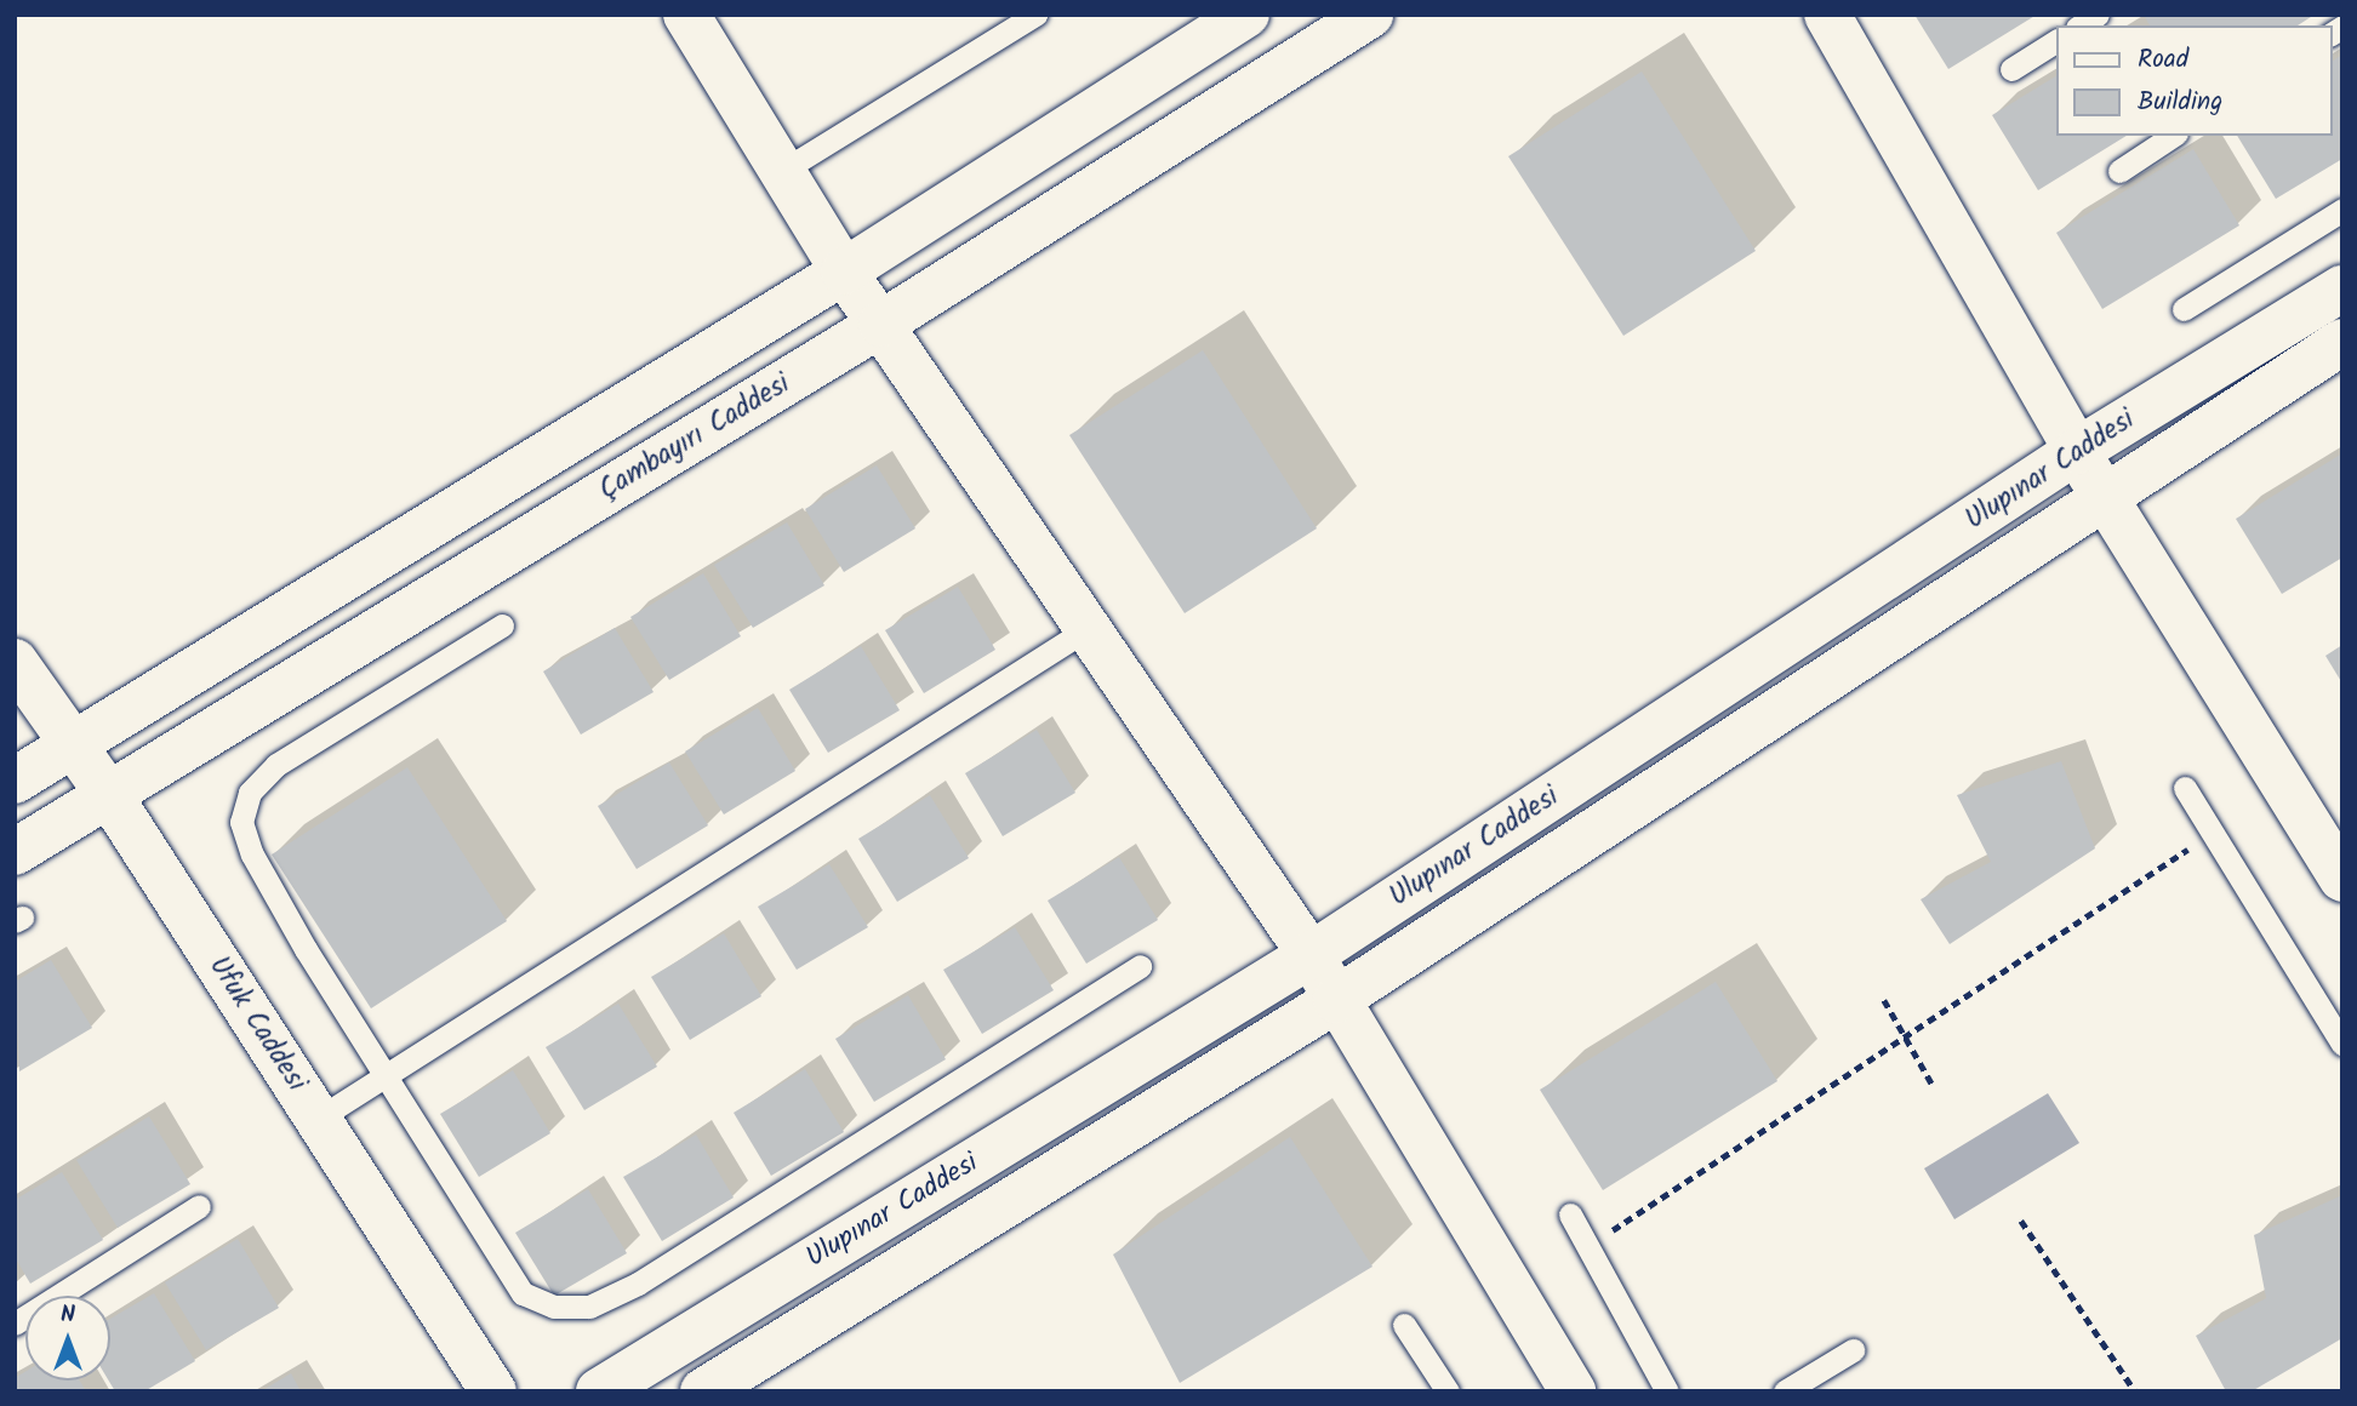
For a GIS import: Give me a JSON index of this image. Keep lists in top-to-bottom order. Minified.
{"streets":{"street":["Çambayırı Caddesi","Ulupınar Caddesi","Ufuk Caddesi"]},"crossings":[["Çambayırı Caddesi","Ufuk Caddesi"]],"legend":["Road","Building"],"north":"top"}
